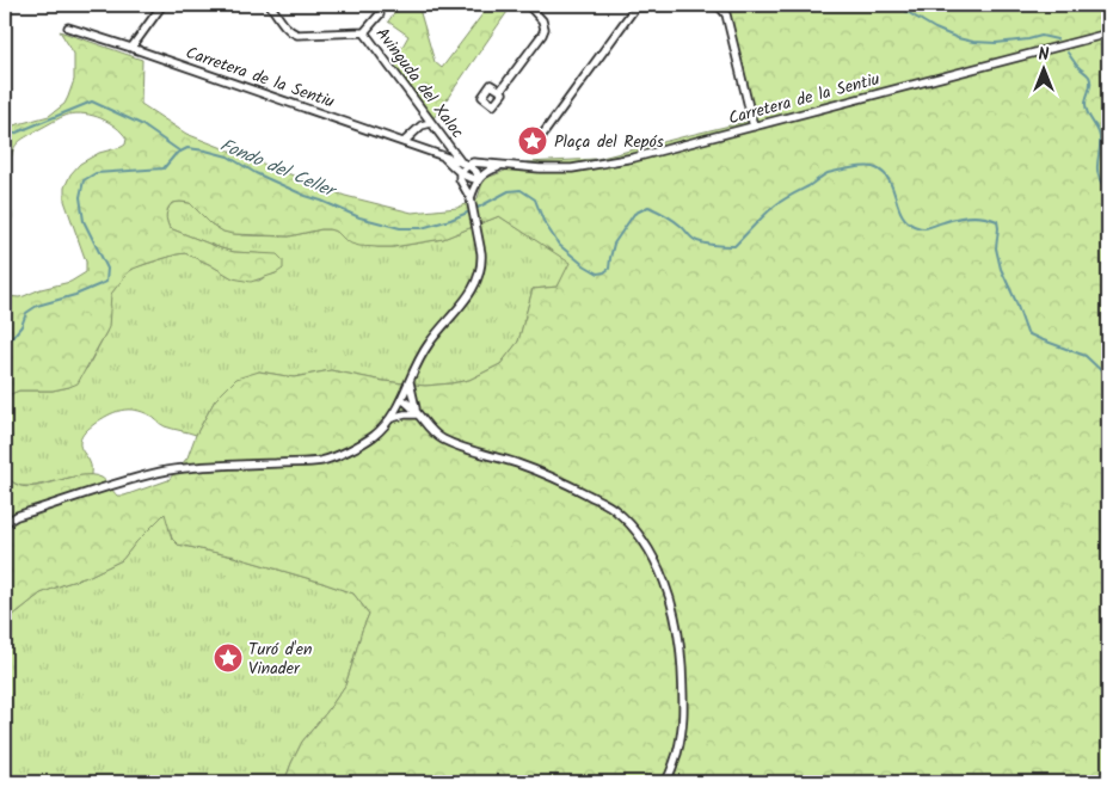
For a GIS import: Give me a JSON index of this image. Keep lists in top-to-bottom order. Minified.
{"streets":{"street":["Carretera de la Sentiu","Avinguda del Xaloc"]},"crossings":[["Carretera de la Sentiu","Avinguda del Xaloc"]],"water":["Fondo del Celler"],"places":{"place":["Plaça del Repós","Turó d'en Vinader"]},"north":"top"}
